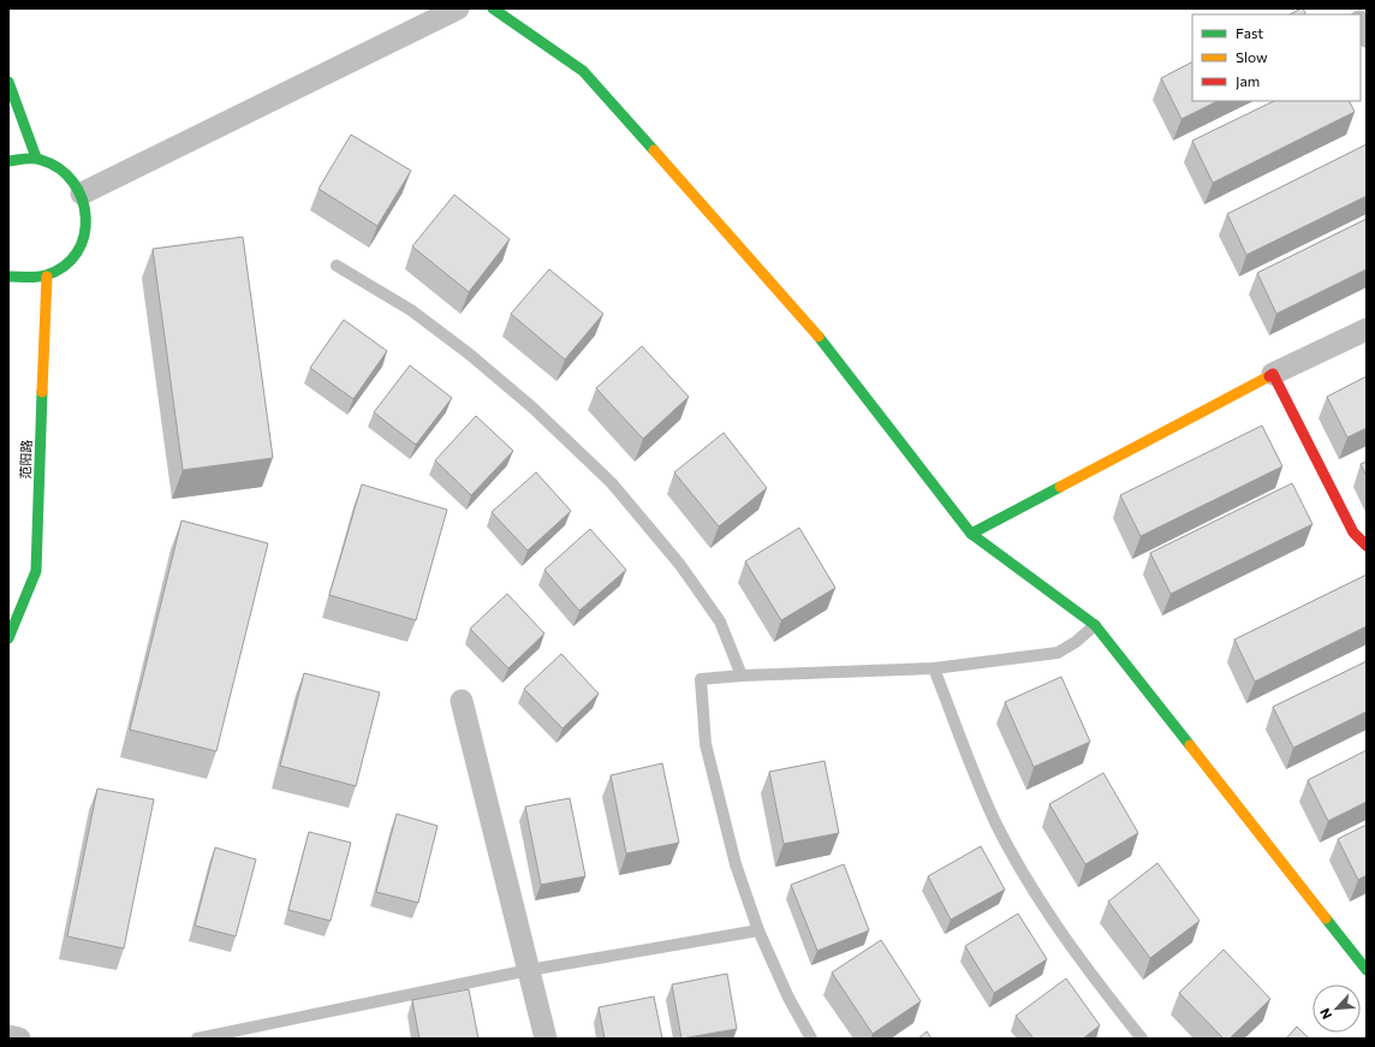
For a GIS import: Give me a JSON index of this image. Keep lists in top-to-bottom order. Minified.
{"streets":{"street":["范阳路"]},"legend":["Fast","Slow","Jam"],"north":"bottom left"}
